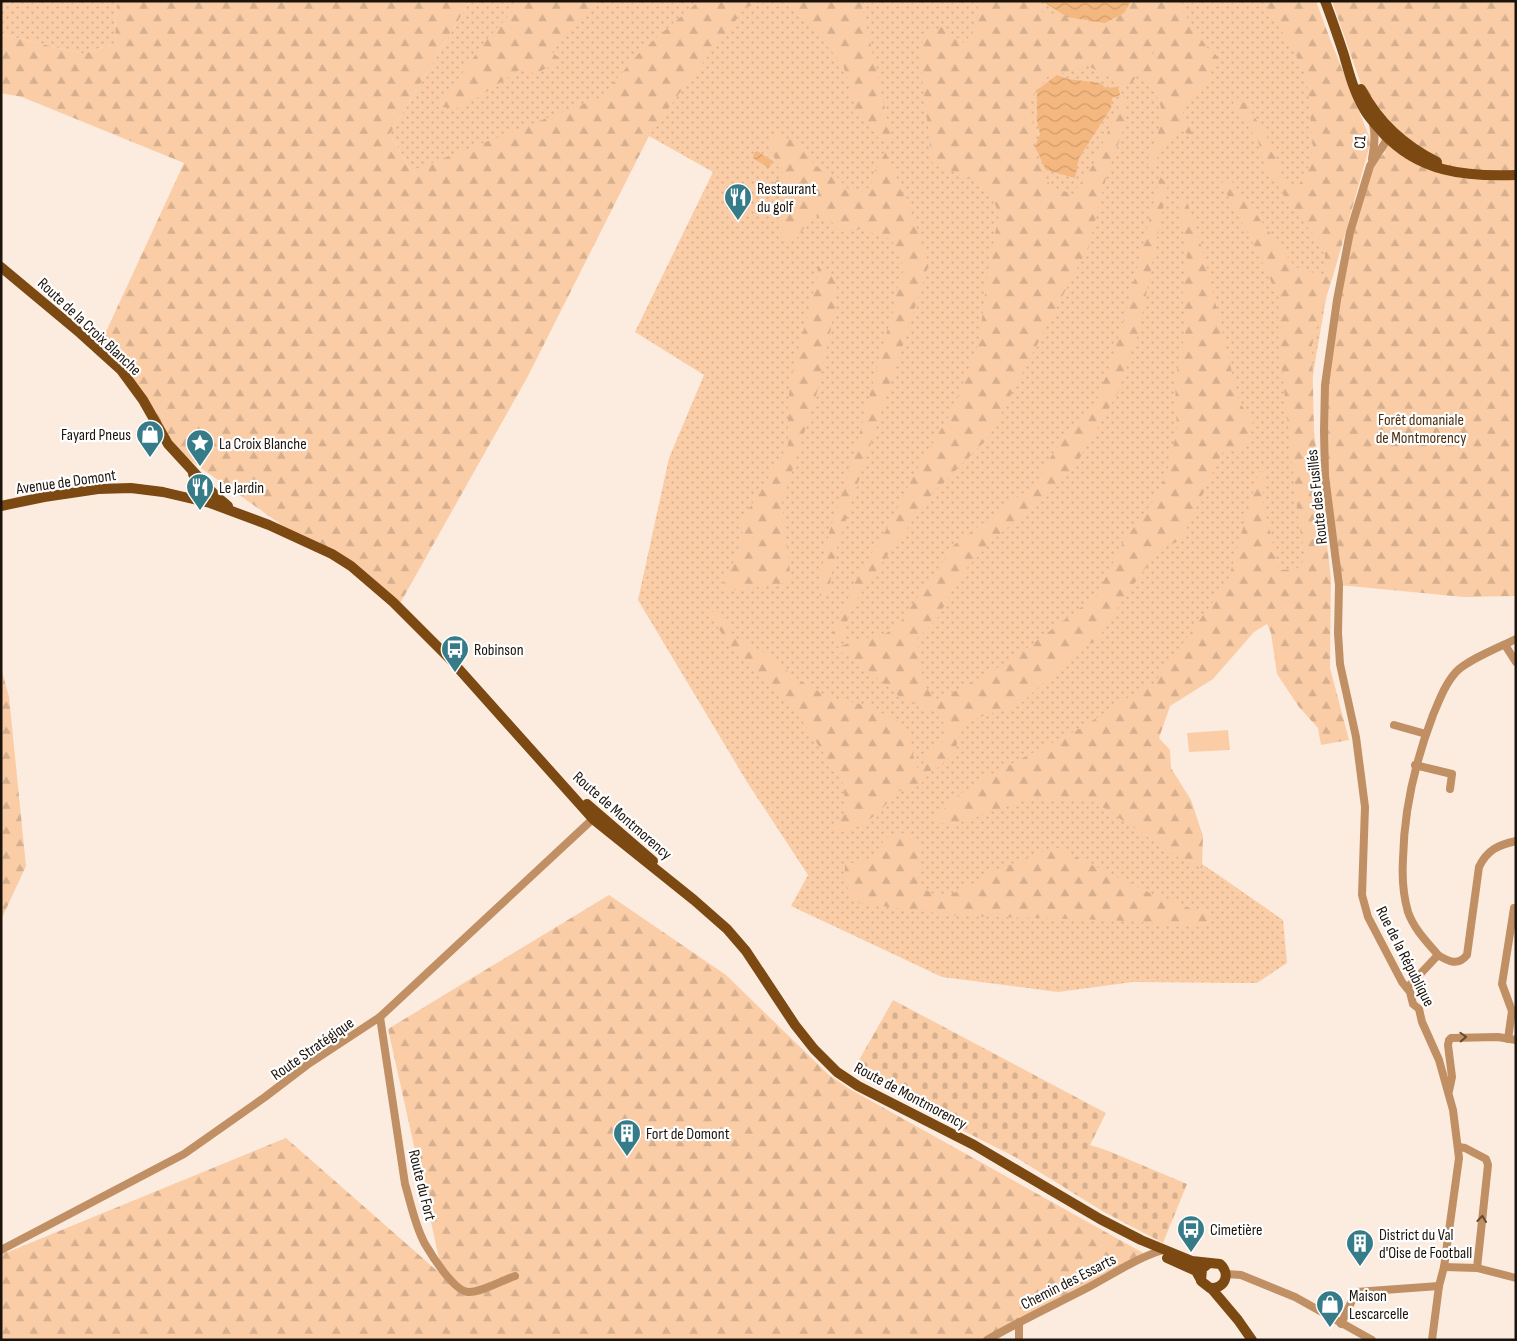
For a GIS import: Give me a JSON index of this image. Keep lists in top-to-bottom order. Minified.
{"streets":{"main road":["Route de la Croix Blanche","Avenue de Domont","Route de Montmorency"],"street":["C1","Route des Fusillés","Rue de la République","Route Stratégique","Route du Fort","Chemin des Essarts"]},"crossings":[["C1","Route des Fusillés"],["Avenue de Domont","Route de Montmorency"],["Route des Fusillés","Rue de la République"],["Route de Montmorency","Route Stratégique"],["Route de Montmorency","Chemin des Essarts"],["Route Stratégique","Route du Fort"]],"parks":["Forêt domaniale de Montmorency"],"places":{"restaurant":["Restaurant du golf","Le Jardin"],"shop":["Fayard Pneus","Maison Lescarcelle"],"place":["La Croix Blanche"],"bus stop":["Robinson","Cimetière"],"building":["Fort de Domont","District du Val d'Oise de Football"]}}
